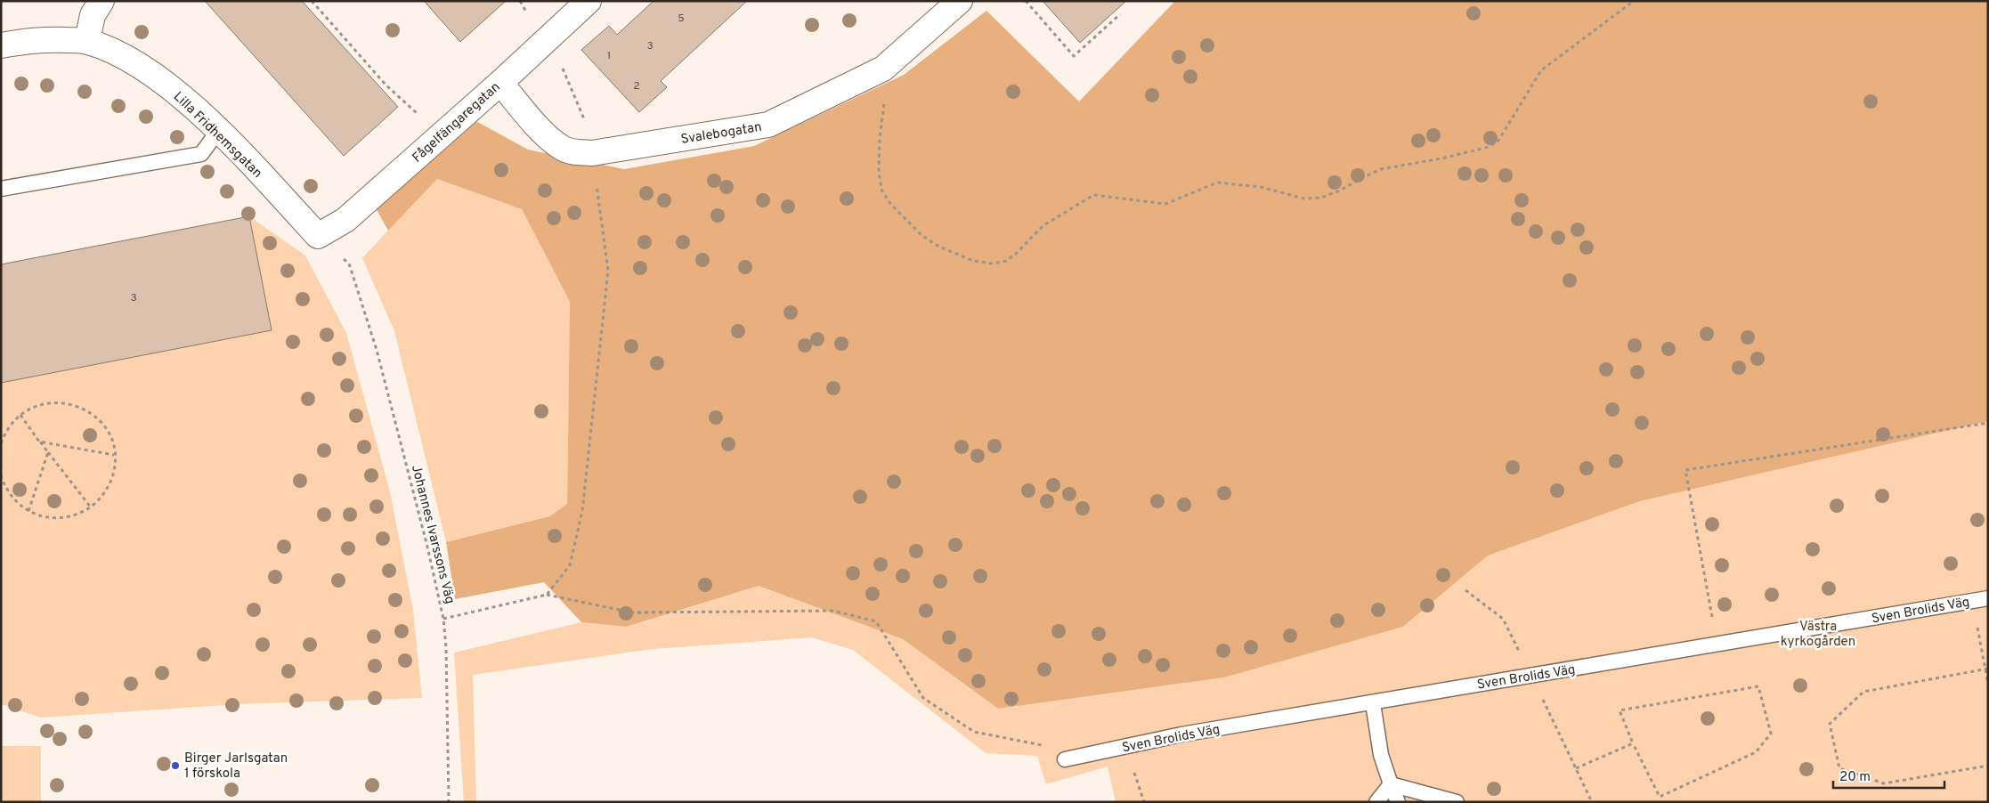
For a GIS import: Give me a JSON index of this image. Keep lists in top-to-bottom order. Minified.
{"streets":{"street":["Fågelfängaregatan","Svalebogatan","Lilla Fridhemsgatan"],"lane":["Sven Brolids Väg"],"path":["Johannes Ivarssons Väg"]},"crossings":[["Fågelfängaregatan","Svalebogatan"],["Fågelfängaregatan","Lilla Fridhemsgatan"],["Fågelfängaregatan","Johannes Ivarssons Väg"],["Lilla Fridhemsgatan","Johannes Ivarssons Väg"]],"parks":["Västra kyrkogården"],"places":["Birger Jarlsgatan 1 förskola"],"house_numbers":["5","3","1","2","3"],"scale_bar":"20 m"}
